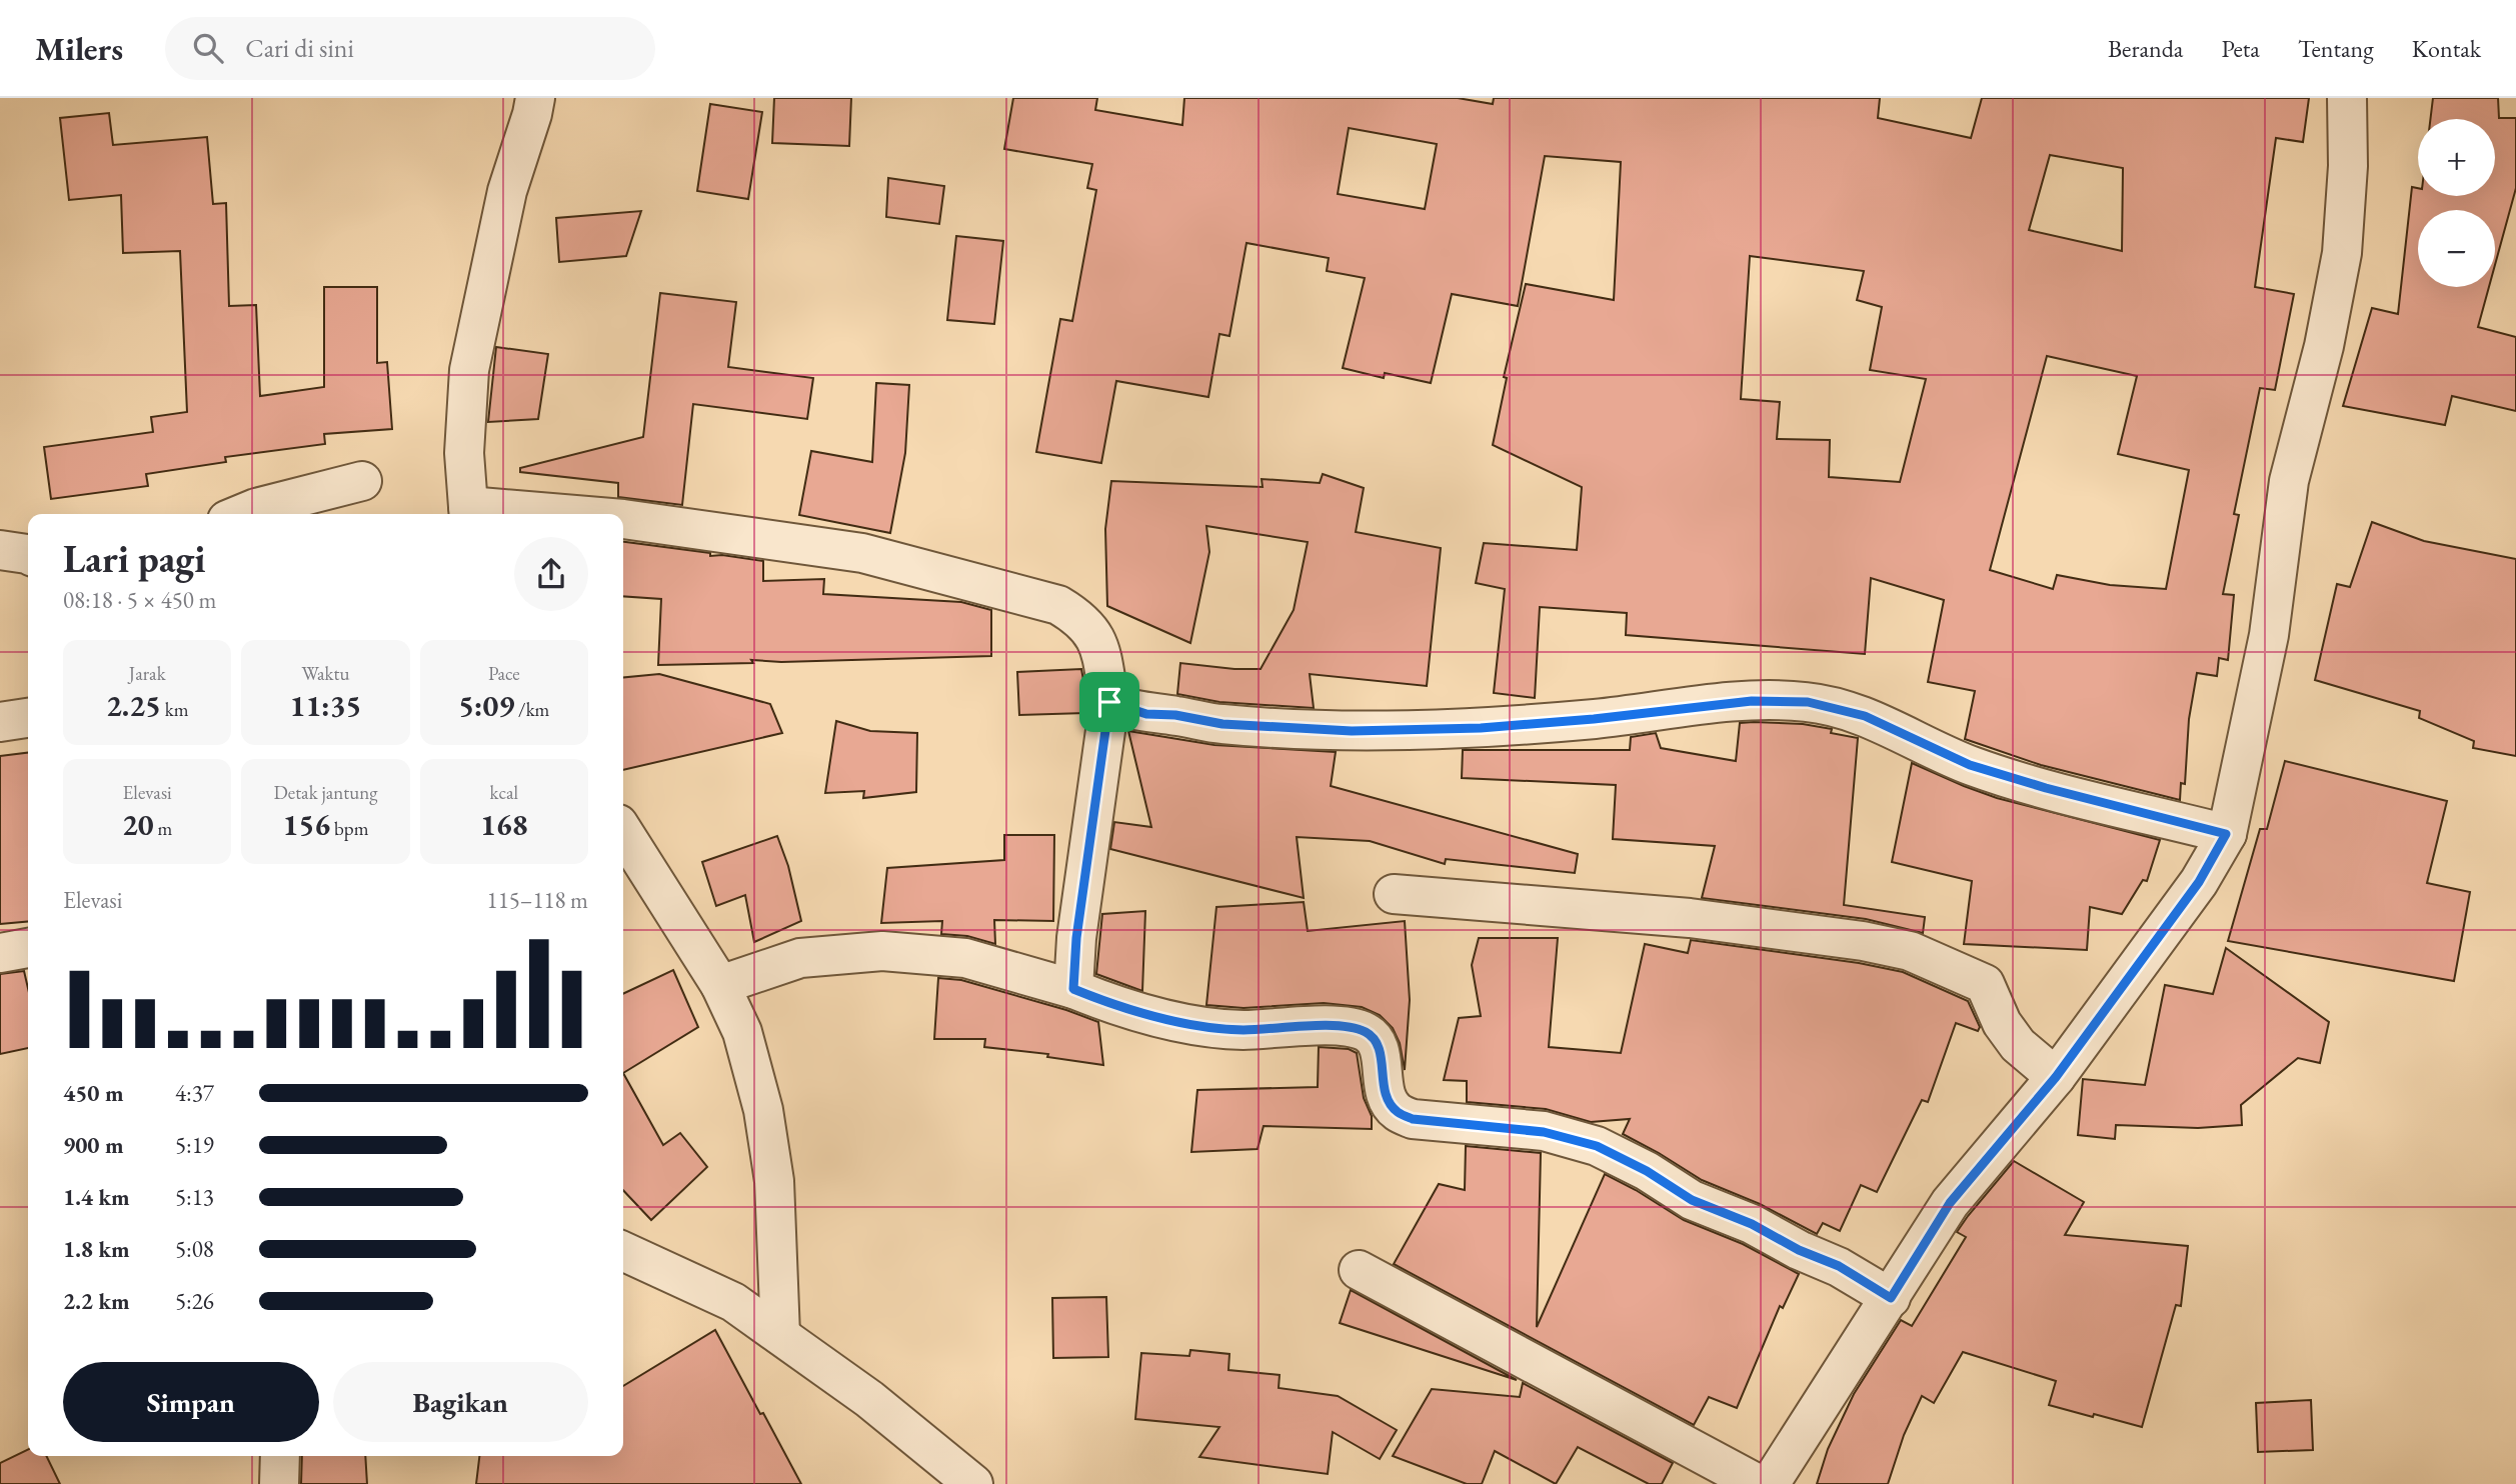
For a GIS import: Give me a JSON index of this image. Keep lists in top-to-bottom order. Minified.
{"page":{"header":"Milers","search":"Cari di sini","nav":["Beranda","Peta","Tentang","Kontak"],"map_buttons":["+","−"],"heading":["Lari pagi","08:18 · 5 × 450 m"],"stats":[["Jarak","2.25 km"],["Waktu","11:35"],["Pace","5:09 /km"],["Elevasi","20 m"],["Detak jantung","156 bpm"],["kcal","168"]],"chart":["Elevasi","115–118 m"],"list":[{"name":"450 m","note":"4:37"},{"name":"900 m","note":"5:19"},{"name":"1.4 km","note":"5:13"},{"name":"1.8 km","note":"5:08"},{"name":"2.2 km","note":"5:26"}],"buttons":["Simpan","Bagikan"]}}
